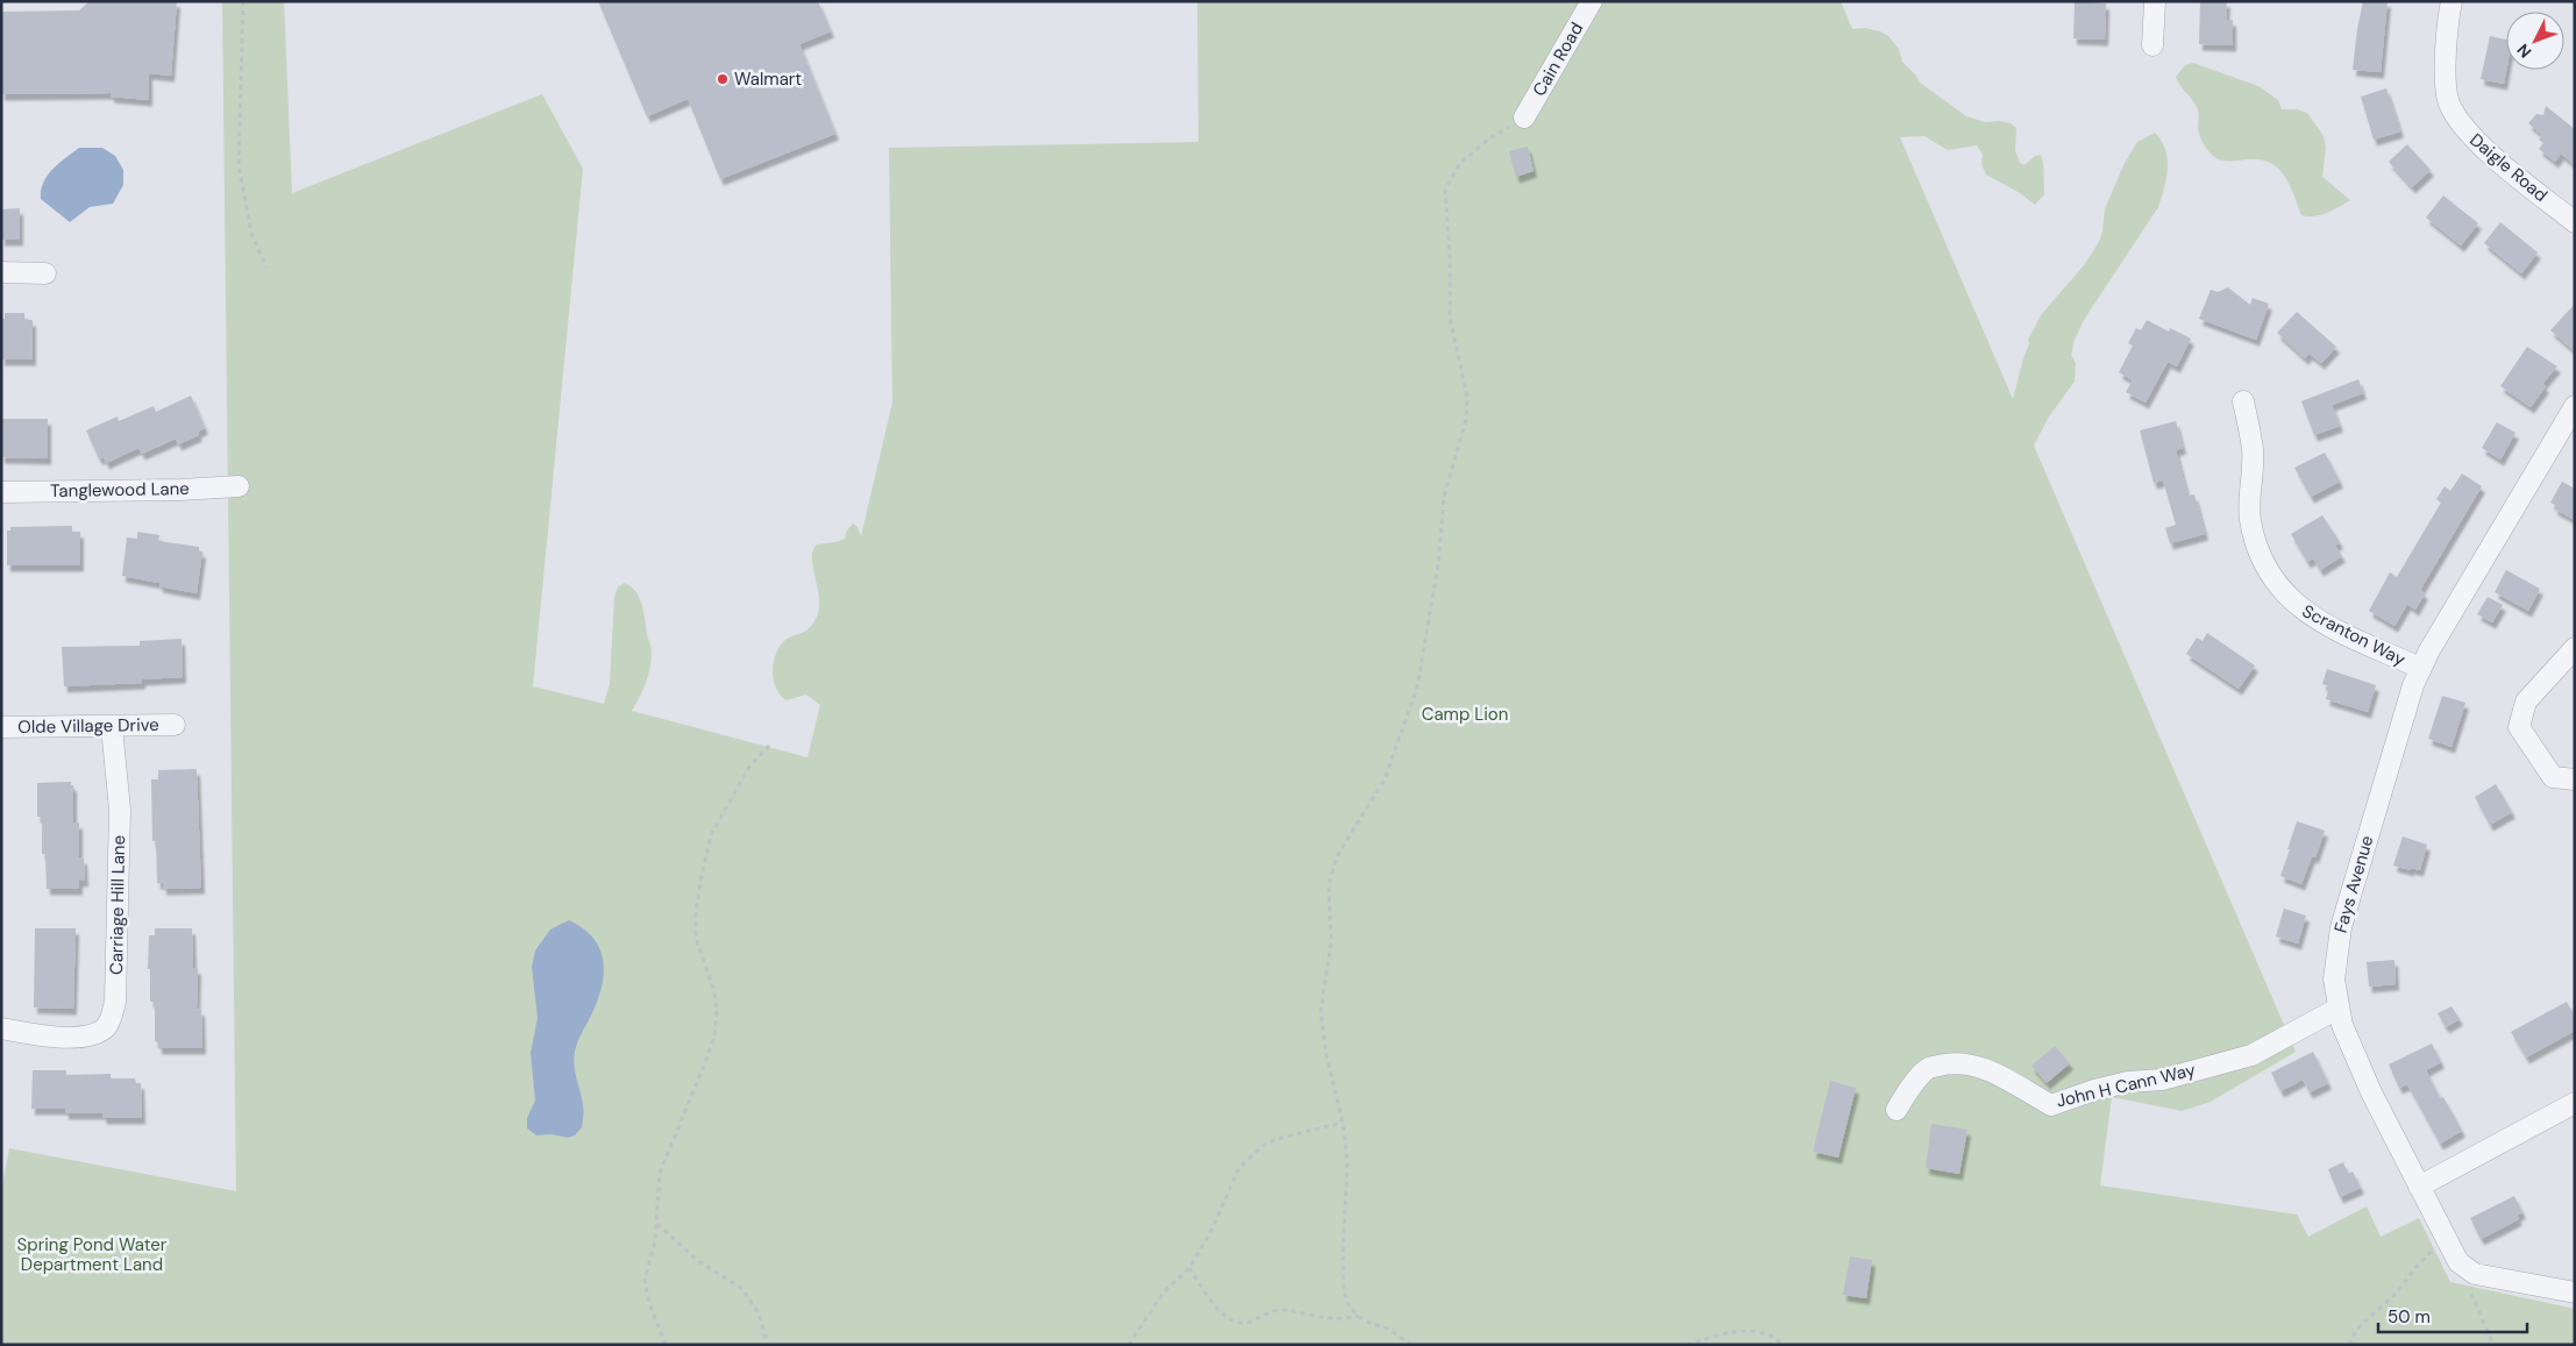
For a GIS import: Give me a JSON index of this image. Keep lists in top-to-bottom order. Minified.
{"streets":{"street":["Cain Road","Daigle Road","Tanglewood Lane","Scranton Way","Olde Village Drive","Fays Avenue","Carriage Hill Lane","John H Cann Way"]},"crossings":[["Scranton Way","Fays Avenue"],["Olde Village Drive","Carriage Hill Lane"],["Fays Avenue","John H Cann Way"]],"parks":["Camp Lion","Spring Pond Water Department Land"],"places":["Walmart"],"scale_bar":"50 m","north":"bottom left"}
